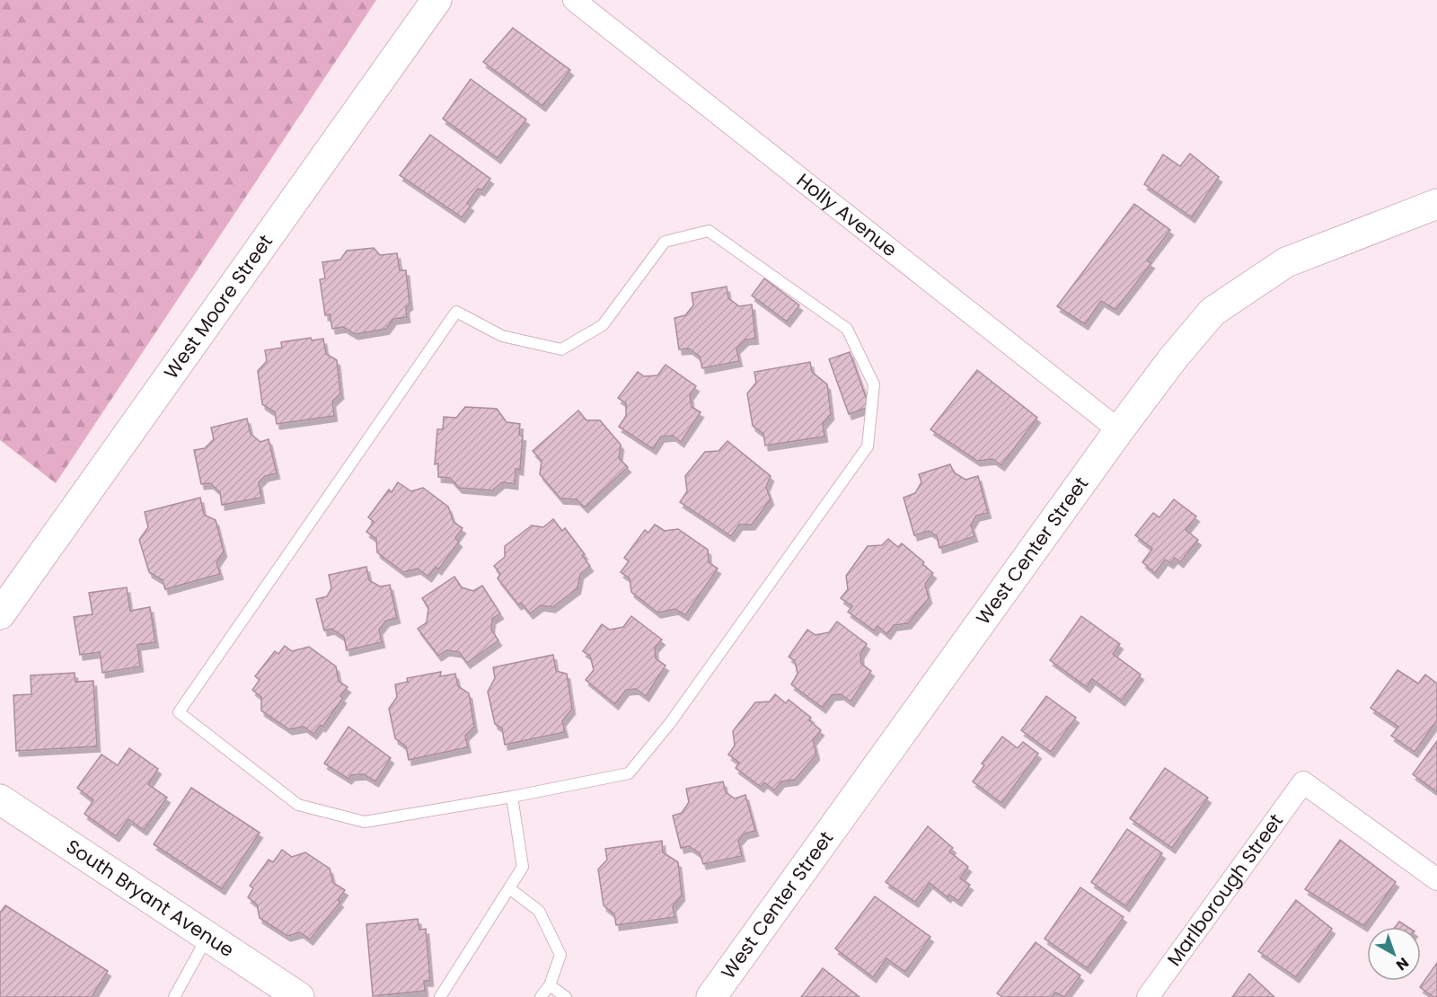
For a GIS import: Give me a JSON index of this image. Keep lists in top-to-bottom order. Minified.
{"streets":{"street":["Holly Avenue","West Moore Street","West Center Street","Marlborough Street","South Bryant Avenue"]},"crossings":[["Holly Avenue","West Center Street"]],"north":"bottom right"}
